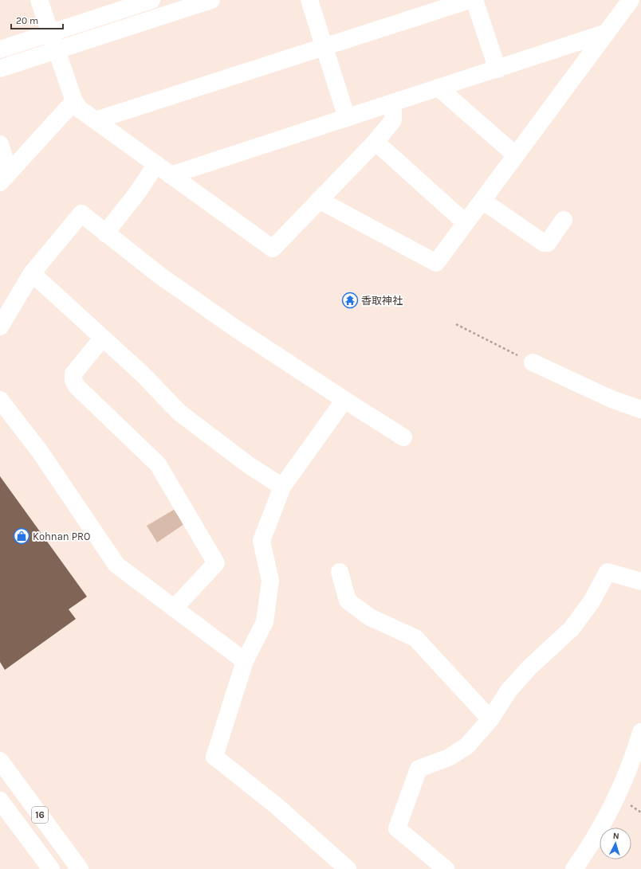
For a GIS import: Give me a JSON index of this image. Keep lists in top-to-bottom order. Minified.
{"streets":{"main road":["16"]},"places":{"temple":["香取神社"],"shop":["Kohnan PRO"]},"scale_bar":"20 m","north":"top"}
